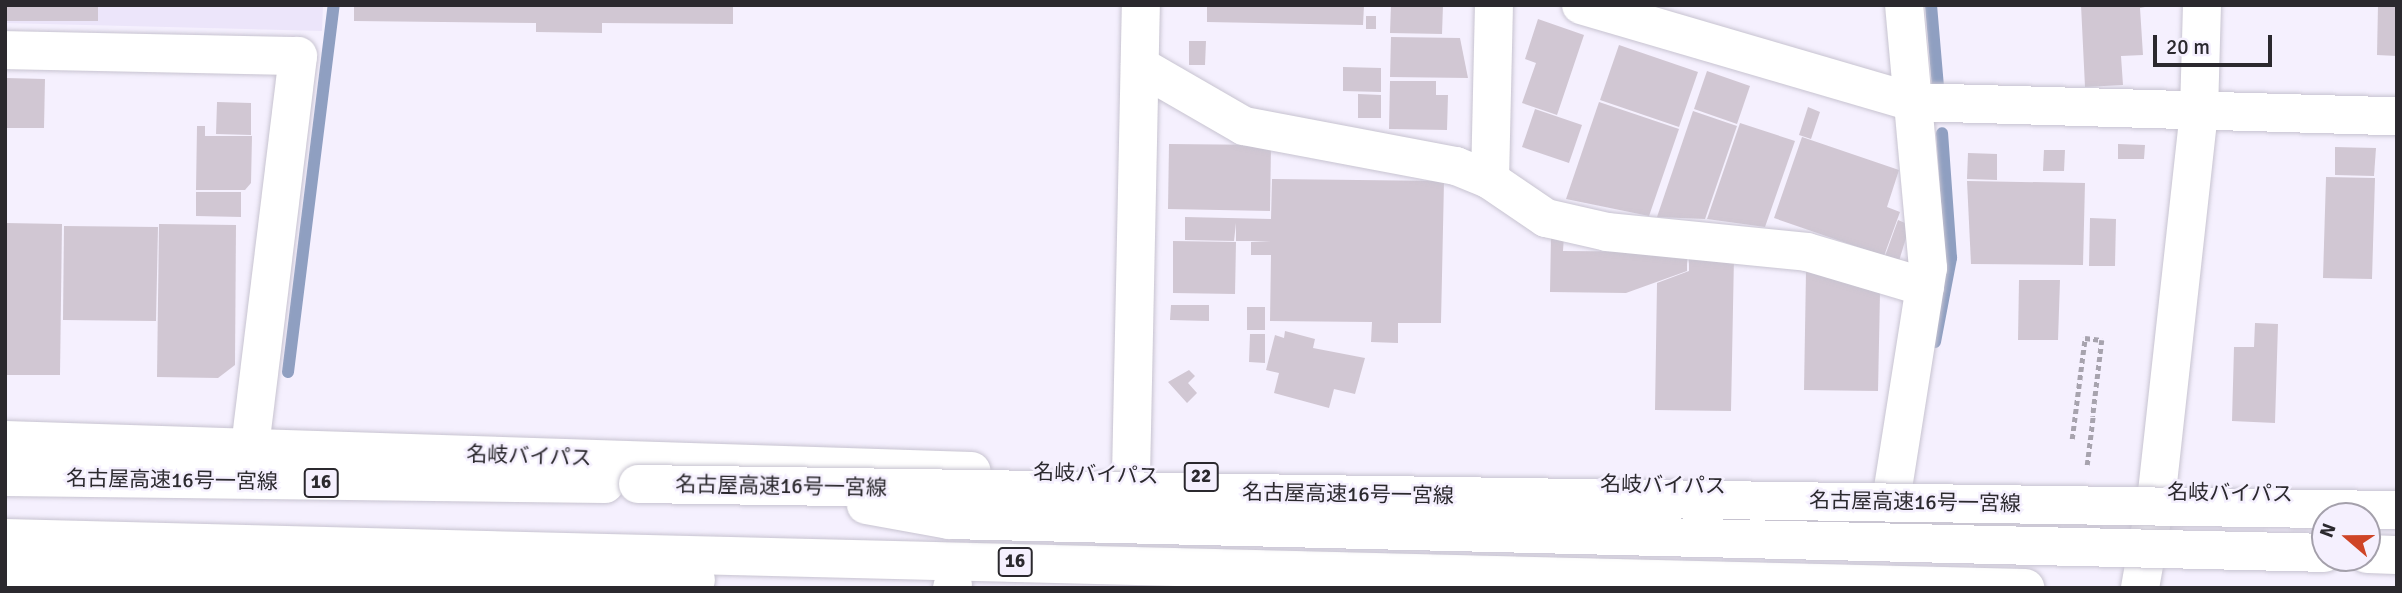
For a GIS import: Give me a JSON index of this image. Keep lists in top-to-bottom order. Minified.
{"streets":{"main road":["名岐バイパス","22","名古屋高速16号一宮線","16"]},"scale_bar":"20 m","north":"left"}
